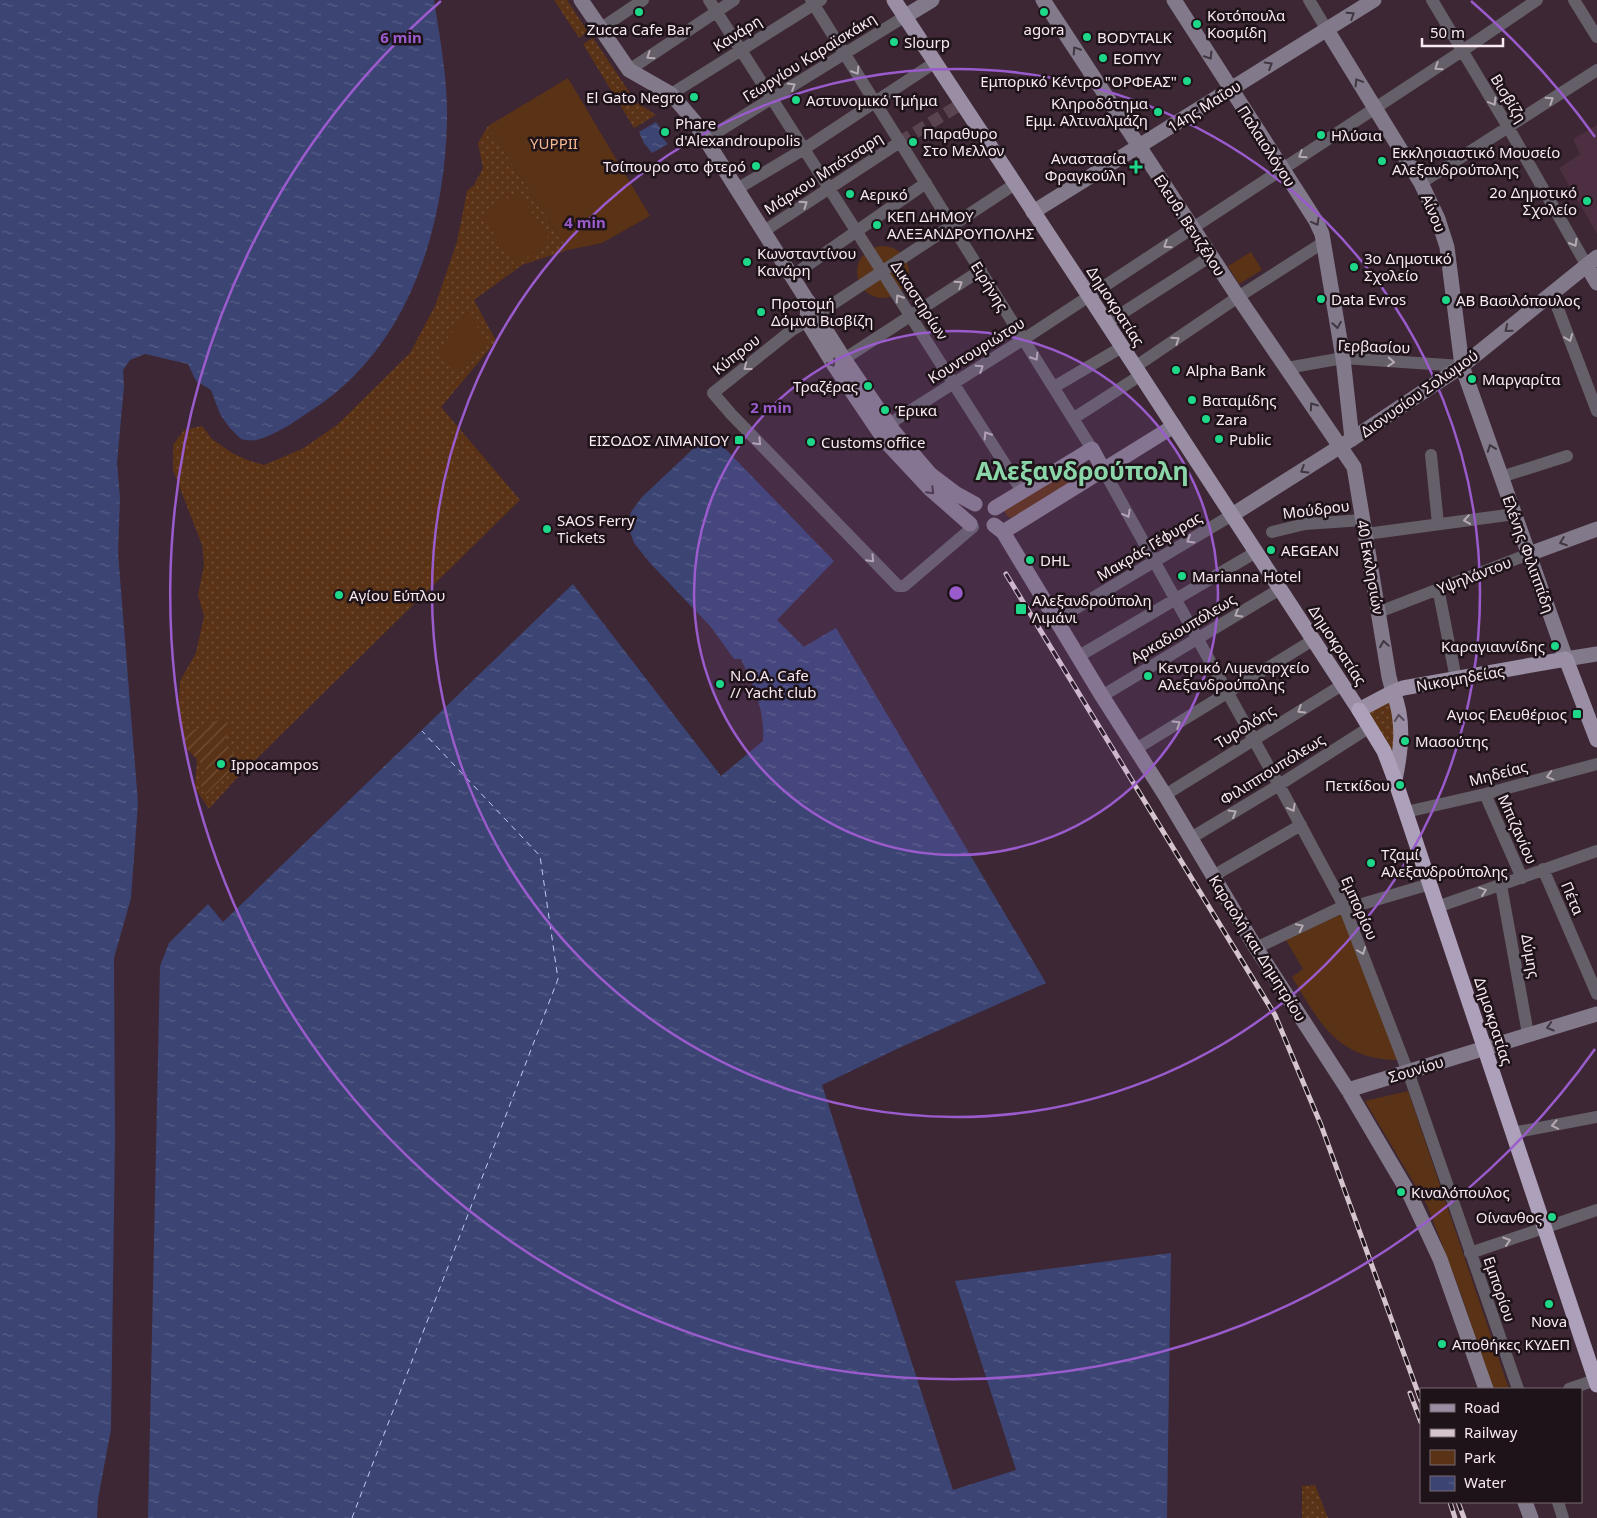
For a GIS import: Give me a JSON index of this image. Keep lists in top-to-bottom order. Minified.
{"streets":{"highway":["Δημοκρατίας"],"main road":["Ελένης Φιλιππίδη","Νικομηδείας"],"street":["Κανάρη","Γεωργίου Καραϊσκάκη","Βισβίζη","14ης Μαΐου","Παλαιολόγου","Μάρκου Μπότσαρη","Αίνου","Ελευθ. Βενιζέλου","Ειρήνης","Δικαστηρίων","Γερβασίου","Κουντουριώτου","Κύπρου","Διονυσίου Σολωμού","Μούδρου","Μακράς Γέφυρας","40 Εκκλησιών","Υψηλάντου","Αρκαδιουπόλεως","Τυρολόης","Φιλιππουπόλεως","Μηδείας","Μπιζανίου","Πέτα","Εμπορίου","Καραολή και Δημητρίου","Δύμης","Σουνίου"]},"crossings":[["Κανάρη","Ειρήνης"],["Κανάρη","Δικαστηρίων"],["Γεωργίου Καραϊσκάκη","Ειρήνης"],["Γεωργίου Καραϊσκάκη","Δικαστηρίων"],["Γεωργίου Καραϊσκάκη","Δημοκρατίας"],["Βισβίζη","Κουντουριώτου"],["Βισβίζη","Διονυσίου Σολωμού"],["14ης Μαΐου","Παλαιολόγου"],["14ης Μαΐου","Αίνου"],["14ης Μαΐου","Ελευθ. Βενιζέλου"],["14ης Μαΐου","Δημοκρατίας"],["Παλαιολόγου","Κουντουριώτου"],["Παλαιολόγου","40 Εκκλησιών"],["Μάρκου Μπότσαρη","Ειρήνης"],["Μάρκου Μπότσαρη","Δικαστηρίων"],["Αίνου","Γερβασίου"],["Αίνου","Κουντουριώτου"],["Αίνου","Διονυσίου Σολωμού"],["Αίνου","Ελένης Φιλιππίδη"],["Ελευθ. Βενιζέλου","Γερβασίου"],["Ελευθ. Βενιζέλου","Κουντουριώτου"],["Ελευθ. Βενιζέλου","Διονυσίου Σολωμού"],["Ελευθ. Βενιζέλου","40 Εκκλησιών"],["Ειρήνης","Κουντουριώτου"],["Ειρήνης","Εμπορίου"],["Δικαστηρίων","Κουντουριώτου"],["Δημοκρατίας","Κουντουριώτου"],["Δημοκρατίας","Διονυσίου Σολωμού"],["Δημοκρατίας","Μακράς Γέφυρας"],["Δημοκρατίας","Αρκαδιουπόλεως"],["Δημοκρατίας","Νικομηδείας"],["Δημοκρατίας","Τυρολόης"],["Δημοκρατίας","Φιλιππουπόλεως"],["Δημοκρατίας","Μηδείας"],["Δημοκρατίας","Σουνίου"],["Γερβασίου","Διονυσίου Σολωμού"],["Γερβασίου","Ελένης Φιλιππίδη"],["Γερβασίου","40 Εκκλησιών"],["Κύπρου","Καραολή και Δημητρίου"],["Διονυσίου Σολωμού","Μακράς Γέφυρας"],["Διονυσίου Σολωμού","Ελένης Φιλιππίδη"],["Διονυσίου Σολωμού","40 Εκκλησιών"],["Μούδρου","Ελένης Φιλιππίδη"],["Μούδρου","40 Εκκλησιών"],["Μακράς Γέφυρας","Εμπορίου"],["Μακράς Γέφυρας","Καραολή και Δημητρίου"],["Ελένης Φιλιππίδη","Υψηλάντου"],["Ελένης Φιλιππίδη","Νικομηδείας"],["40 Εκκλησιών","Υψηλάντου"],["40 Εκκλησιών","Νικομηδείας"],["Αρκαδιουπόλεως","Εμπορίου"],["Αρκαδιουπόλεως","Καραολή και Δημητρίου"],["Τυρολόης","Εμπορίου"],["Τυρολόης","Καραολή και Δημητρίου"],["Φιλιππουπόλεως","Εμπορίου"],["Φιλιππουπόλεως","Καραολή και Δημητρίου"],["Μηδείας","Μπιζανίου"],["Εμπορίου","Σουνίου"],["Καραολή και Δημητρίου","Σουνίου"],["Δύμης","Σουνίου"]],"one_way":["Βισβίζη","14ης Μαΐου","Παλαιολόγου","Ελευθ. Βενιζέλου","Γερβασίου","Διονυσίου Σολωμού"],"districts":["Αλεξανδρούπολη"],"parks":["YUPPII"],"places":{"other":["Zucca Cafe Bar","agora","Κοτόπουλα Κοσμίδη","BODYTALK","Slourp","ΕΟΠΥΥ","Εμπορικό Κέντρο \"ΟΡΦΕΑΣ\"","El Gato Negro","Αστυνομικό Τμήμα","Κληροδότημα Εμμ. Αλτιναλμάζη","Phare d'Alexandroupolis","Ηλύσια","Παραθυρο Στο Μελλον","Εκκλησιαστικό Μουσείο Αλεξανδρούπολης","Τσίπουρο στο φτερό","Αερικό","2o Δημοτικό Σχολείο","ΚΕΠ ΔΗΜΟΥ ΑΛΕΞΑΝΔΡΟΥΠΟΛΗΣ","Κωνσταντίνου Κανάρη","3ο Δημοτικό Σχολείο","Data Evros","ΑΒ Βασιλόπουλος","Προτομή Δόμνα Βισβίζη","Alpha Bank","Μαργαρίτα","Τραζέρας","Βαταμίδης","Έρικα","Zara","Public","Customs office","SAOS Ferry Tickets","AEGEAN","DHL","Marianna Hotel","Αγίου Εύπλου","Καραγιαννίδης","Κεντρικό Λιμεναρχείο Αλεξανδρούπολης","N.O.A. Cafe // Yacht club","Μασούτης","Ippocampos","Πετκίδου","Tζαμί Αλεξανδρούπολης","Κιναλόπουλος","Οίνανθος","Nova","Αποθήκες ΚΥΔΕΠ"],"health":["Αναστασία Φραγκούλη"],"transit":["ΕΙΣΟΔΟΣ ΛΙΜΑΝΙΟΥ","Αλεξανδρούπολη Λιμάνι","Αγιος Ελευθέριος"]},"legend":["Road","Railway","Park","Water"],"scale_bar":"50 m","rings":["6 min","4 min","2 min"]}
